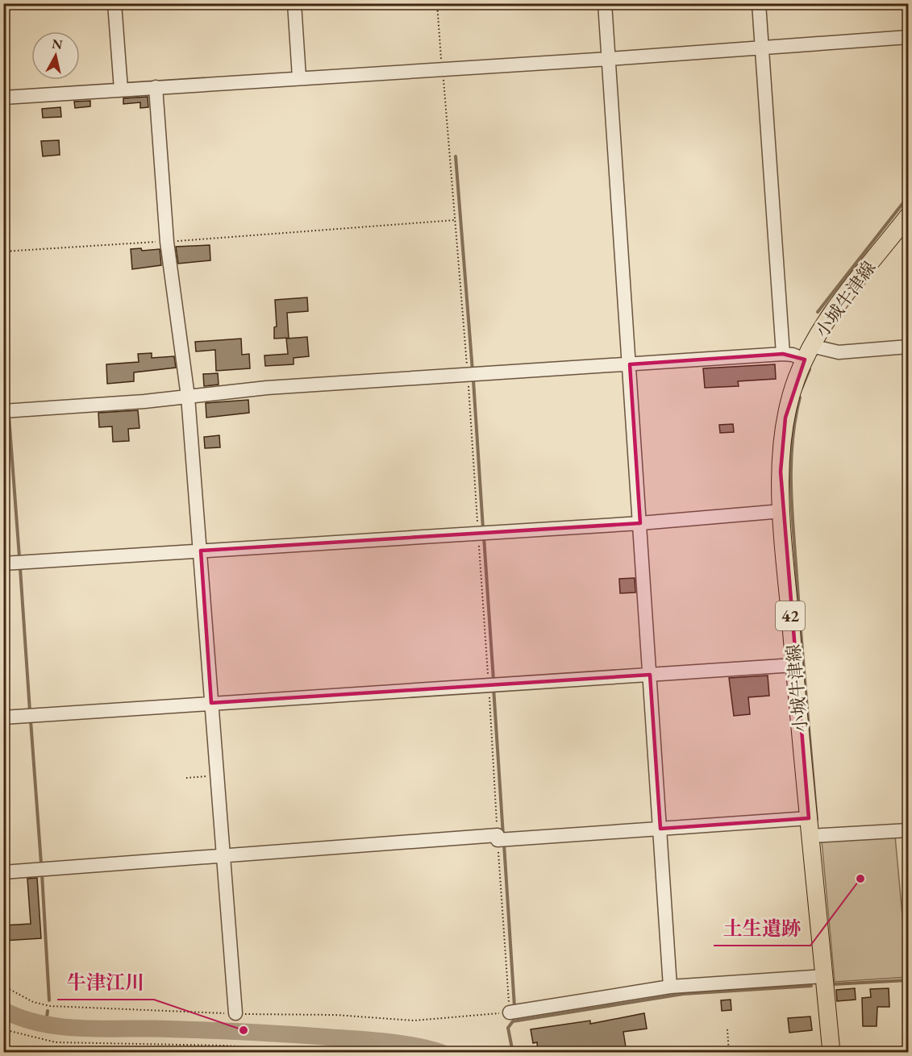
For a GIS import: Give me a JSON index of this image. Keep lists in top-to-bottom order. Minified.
{"streets":{"main road":["小城牛津線","42"]},"places":["土生遺跡","牛津江川"],"north":"top"}
